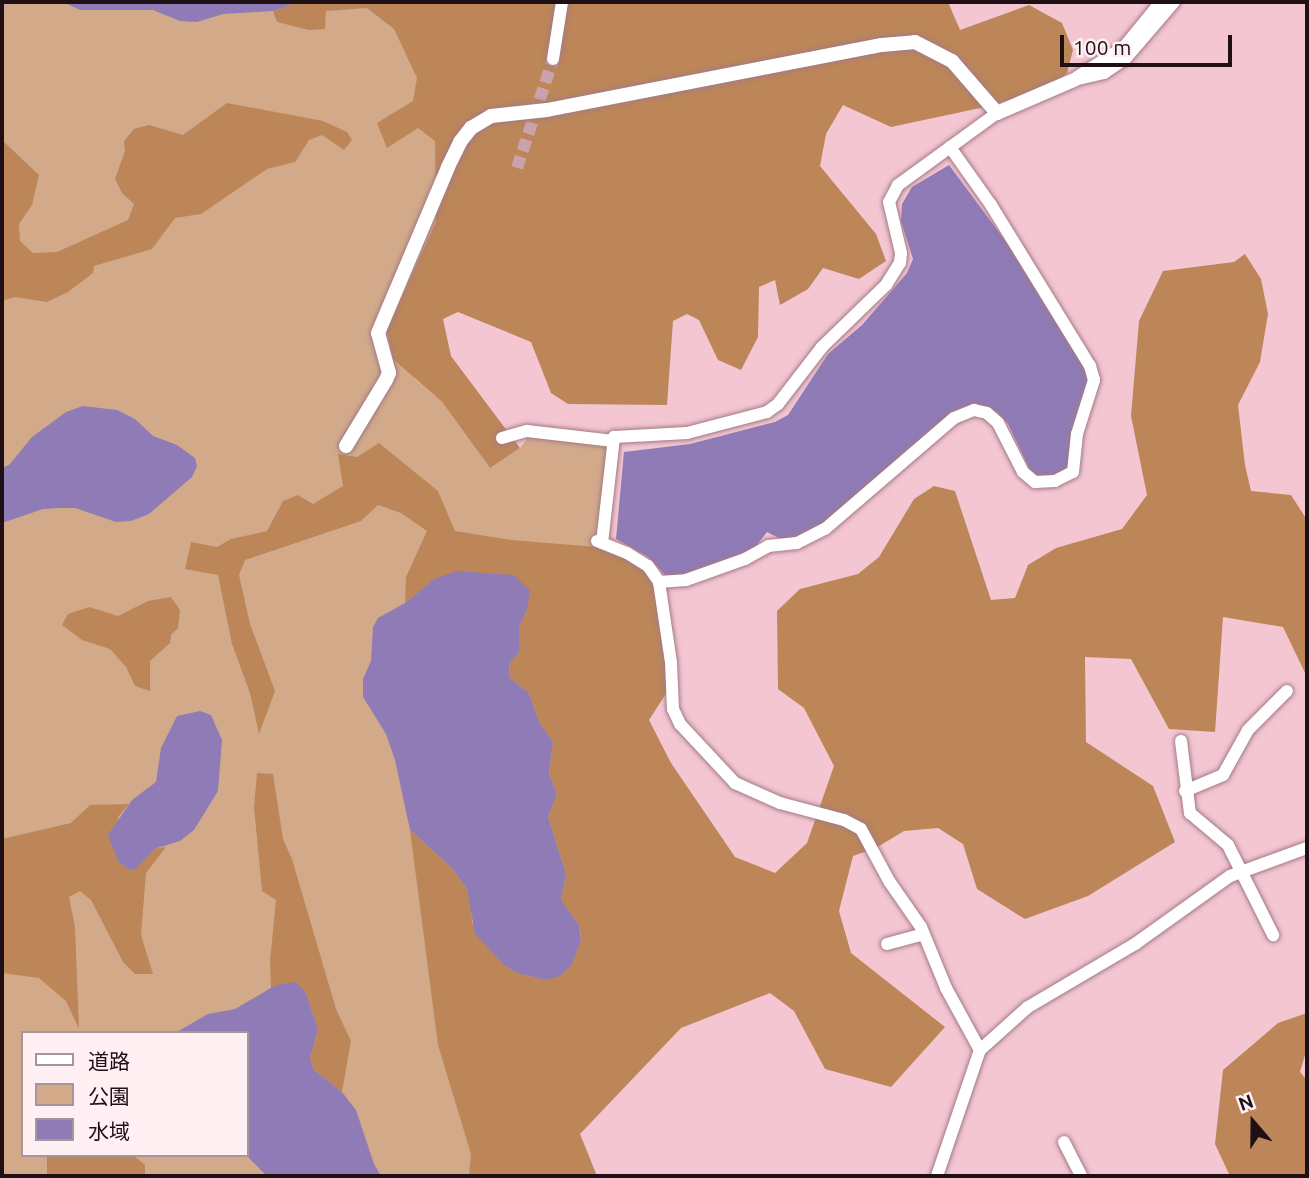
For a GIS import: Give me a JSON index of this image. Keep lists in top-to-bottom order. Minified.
{"legend":["道路","公園","水域"],"scale_bar":"100 m","north":"top"}
